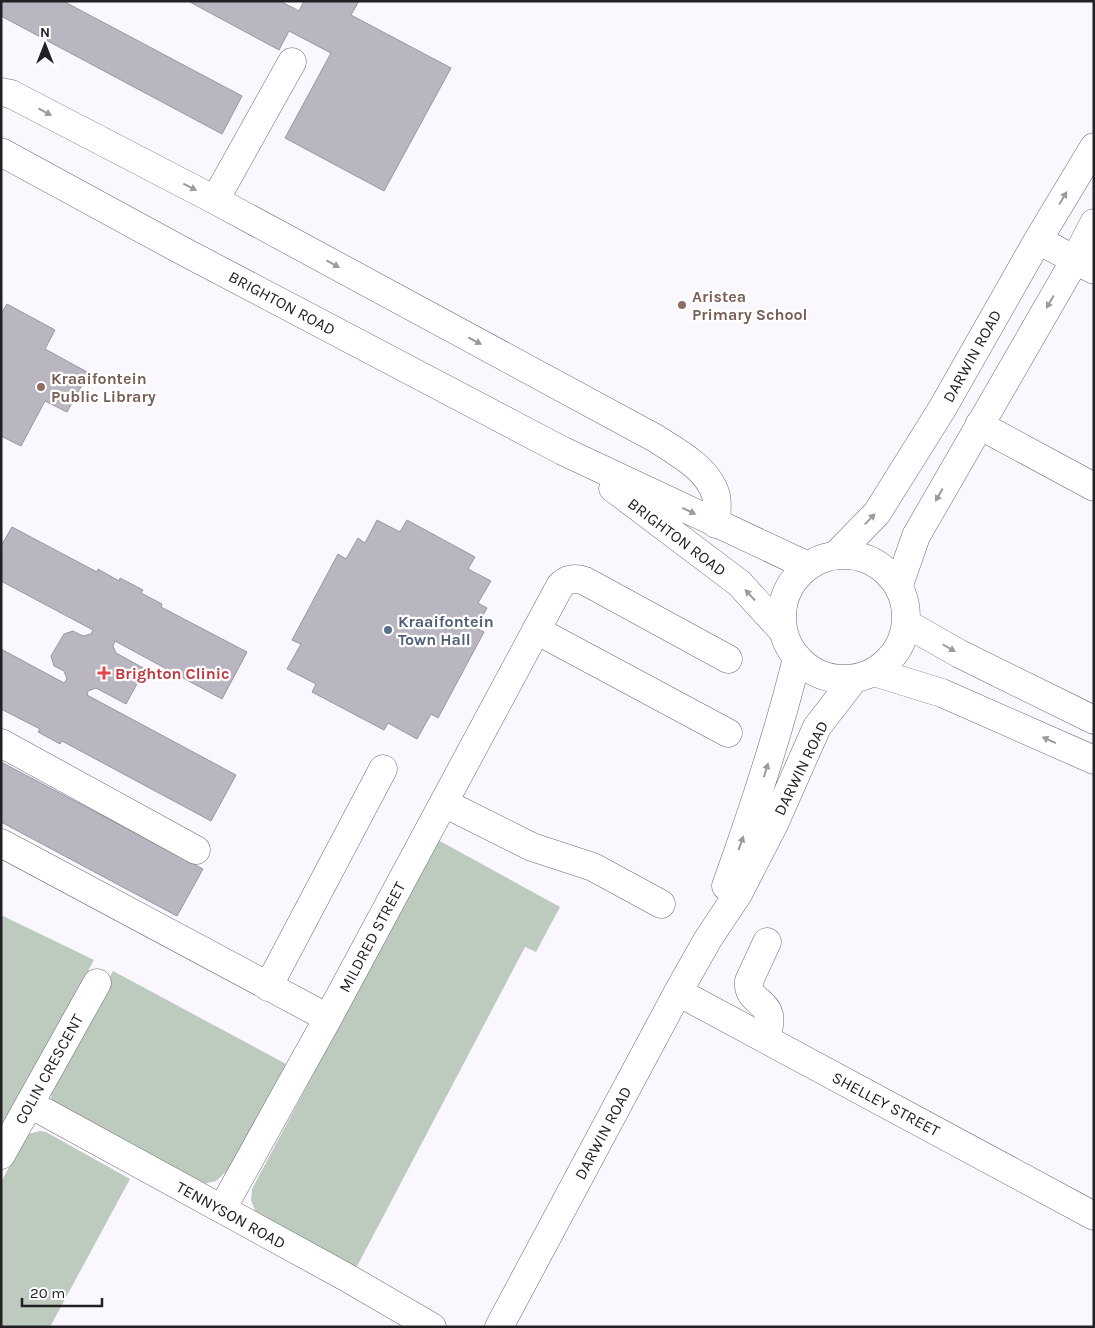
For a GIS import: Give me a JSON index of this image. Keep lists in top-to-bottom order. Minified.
{"streets":{"street":["BRIGHTON ROAD","DARWIN ROAD","MILDRED STREET","COLIN CRESCENT","SHELLEY STREET","TENNYSON ROAD"]},"crossings":[["BRIGHTON ROAD","DARWIN ROAD"],["DARWIN ROAD","SHELLEY STREET"],["MILDRED STREET","TENNYSON ROAD"],["COLIN CRESCENT","TENNYSON ROAD"]],"places":{"other":["Aristea Primary School","Kraaifontein Public Library","Kraaifontein Town Hall"],"health":["Brighton Clinic"]},"scale_bar":"20 m","north":"top"}
